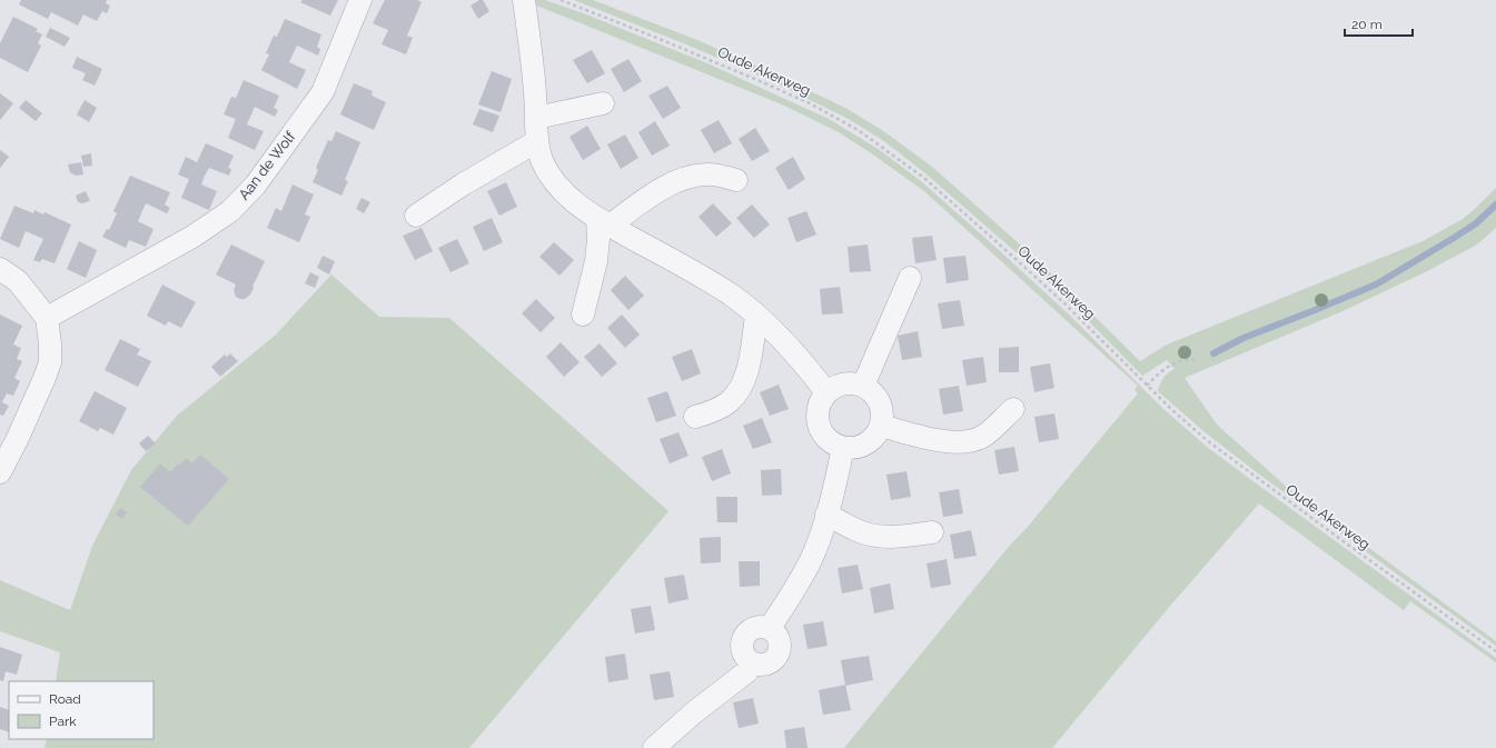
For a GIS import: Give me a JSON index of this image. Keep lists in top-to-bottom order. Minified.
{"streets":{"street":["Aan de Wolf"],"path":["Oude Akerweg"]},"legend":["Road","Park"],"scale_bar":"20 m"}
